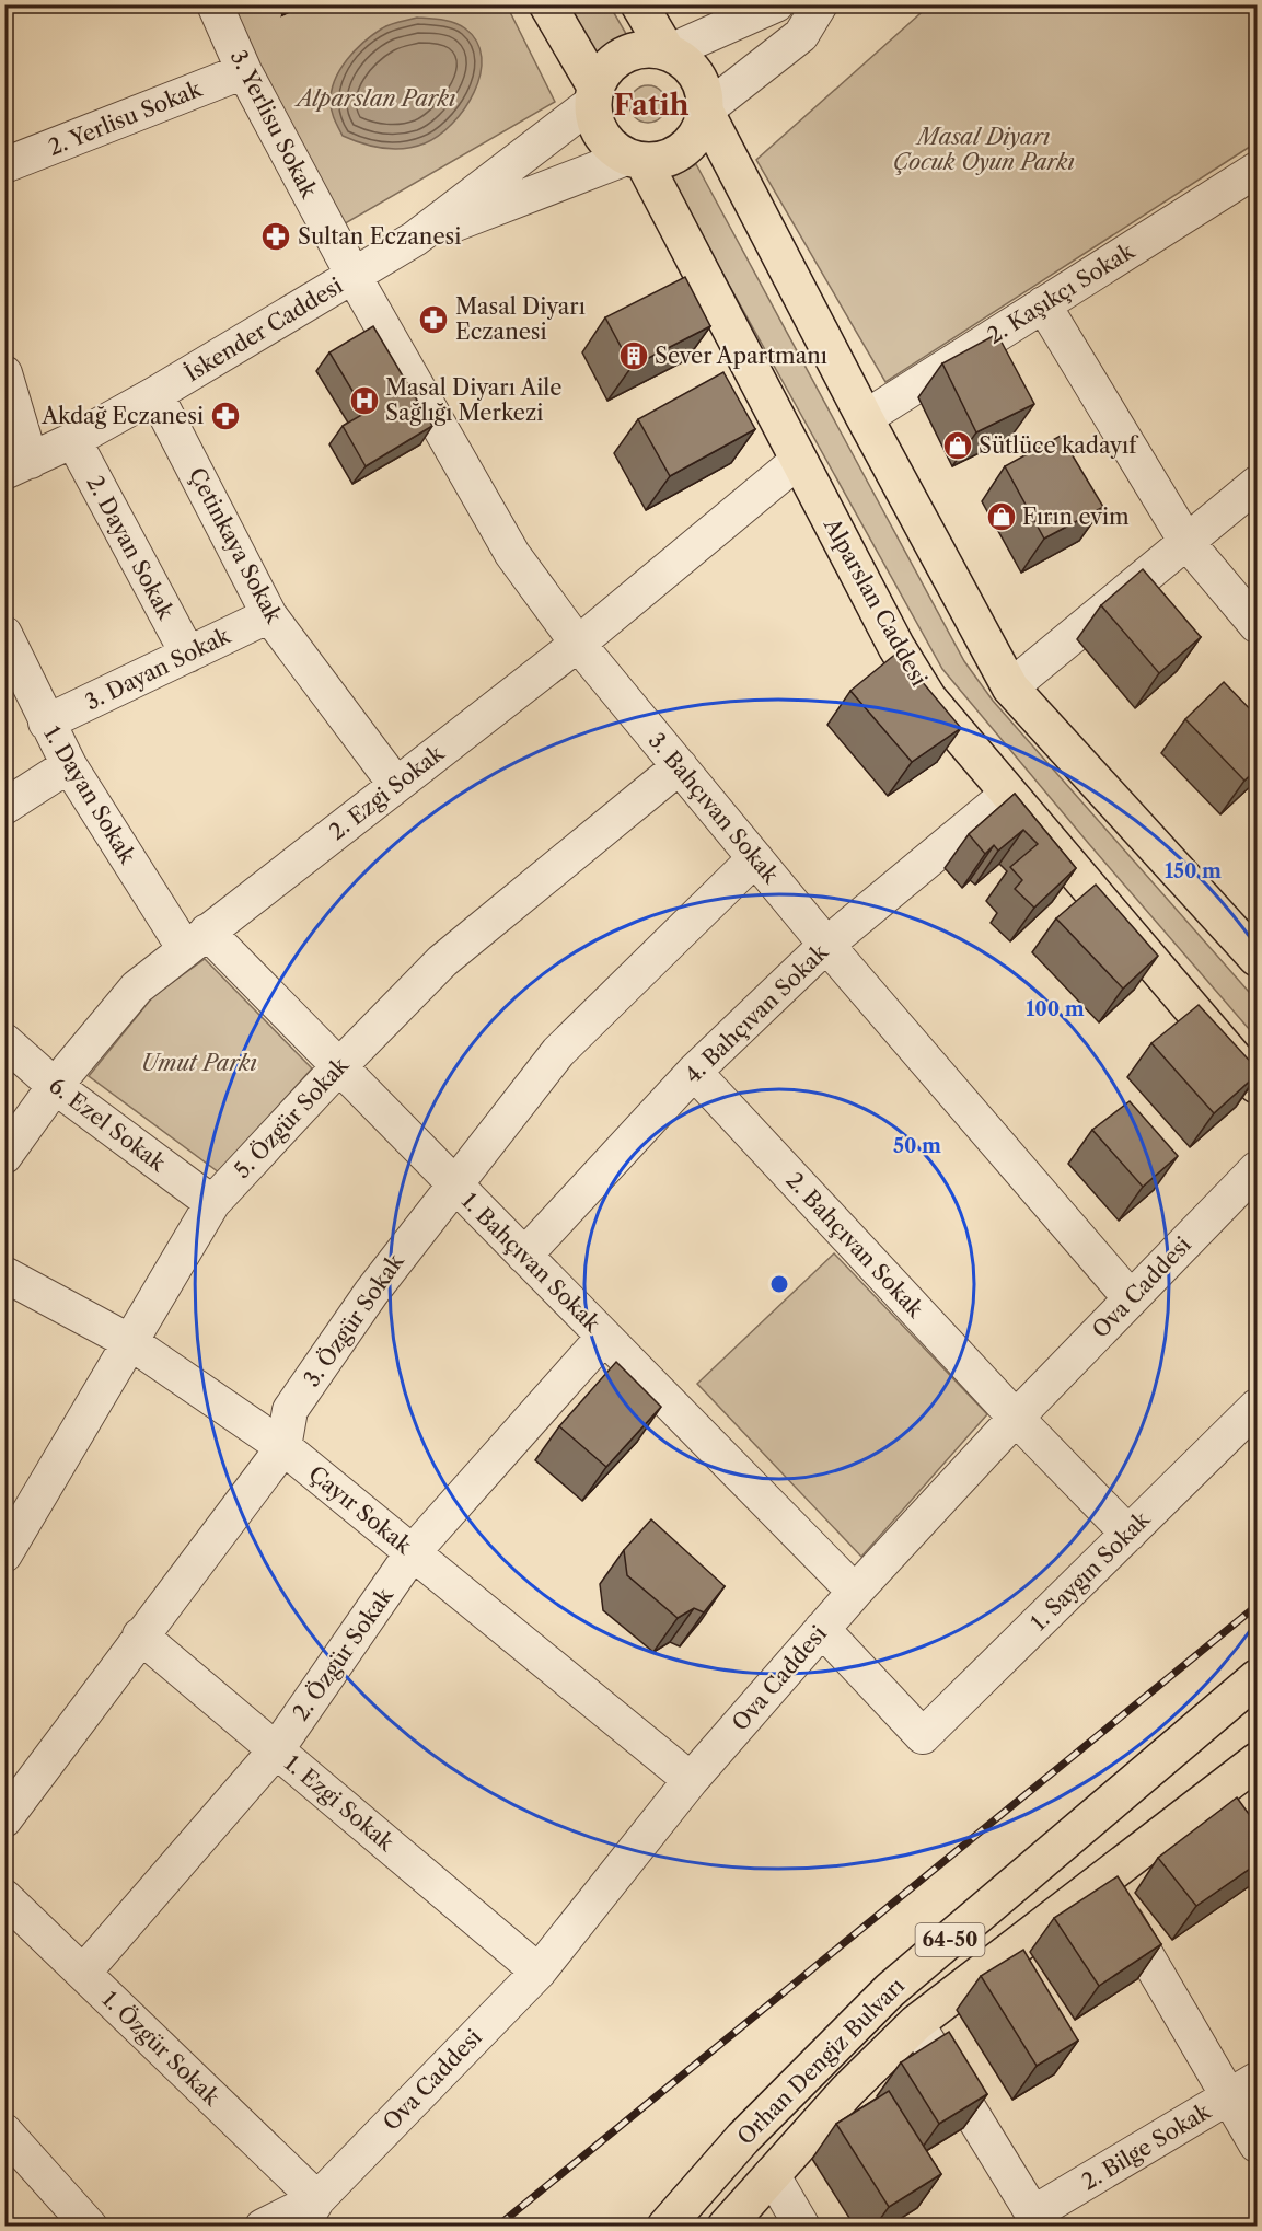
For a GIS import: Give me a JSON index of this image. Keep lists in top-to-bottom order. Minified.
{"streets":{"main road":["Alparslan Caddesi","64-50","Orhan Dengiz Bulvarı"],"street":["2. Yerlisu Sokak","3. Yerlisu Sokak","2. Kaşıkçı Sokak","İskender Caddesi","Çetinkaya Sokak","2. Dayan Sokak","3. Dayan Sokak","2. Ezgi Sokak","1. Dayan Sokak","3. Bahçıvan Sokak","4. Bahçıvan Sokak","5. Özgür Sokak","6. Ezel Sokak","2. Bahçıvan Sokak","1. Bahçıvan Sokak","Ova Caddesi","3. Özgür Sokak","Çayır Sokak","1. Saygın Sokak","2. Özgür Sokak","1. Ezgi Sokak","1. Özgür Sokak","2. Bilge Sokak"]},"crossings":[["2. Yerlisu Sokak","3. Yerlisu Sokak"],["3. Yerlisu Sokak","İskender Caddesi"],["3. Yerlisu Sokak","3. Bahçıvan Sokak"],["İskender Caddesi","Çetinkaya Sokak"],["İskender Caddesi","2. Dayan Sokak"],["İskender Caddesi","3. Bahçıvan Sokak"],["Çetinkaya Sokak","3. Dayan Sokak"],["Çetinkaya Sokak","2. Ezgi Sokak"],["2. Dayan Sokak","3. Dayan Sokak"],["Alparslan Caddesi","2. Ezgi Sokak"],["Alparslan Caddesi","4. Bahçıvan Sokak"],["3. Dayan Sokak","1. Dayan Sokak"],["2. Ezgi Sokak","1. Dayan Sokak"],["2. Ezgi Sokak","3. Bahçıvan Sokak"],["2. Ezgi Sokak","6. Ezel Sokak"],["2. Ezgi Sokak","1. Bahçıvan Sokak"],["1. Dayan Sokak","1. Bahçıvan Sokak"],["3. Bahçıvan Sokak","4. Bahçıvan Sokak"],["3. Bahçıvan Sokak","5. Özgür Sokak"],["3. Bahçıvan Sokak","Ova Caddesi"],["3. Bahçıvan Sokak","3. Özgür Sokak"],["4. Bahçıvan Sokak","2. Bahçıvan Sokak"],["4. Bahçıvan Sokak","1. Bahçıvan Sokak"],["5. Özgür Sokak","6. Ezel Sokak"],["5. Özgür Sokak","1. Bahçıvan Sokak"],["5. Özgür Sokak","Çayır Sokak"],["2. Bahçıvan Sokak","Ova Caddesi"],["2. Bahçıvan Sokak","1. Saygın Sokak"],["1. Bahçıvan Sokak","Ova Caddesi"],["1. Bahçıvan Sokak","3. Özgür Sokak"],["1. Bahçıvan Sokak","2. Özgür Sokak"],["Ova Caddesi","Çayır Sokak"],["Ova Caddesi","1. Saygın Sokak"],["Ova Caddesi","1. Ezgi Sokak"],["Ova Caddesi","1. Özgür Sokak"],["3. Özgür Sokak","Çayır Sokak"],["3. Özgür Sokak","1. Ezgi Sokak"],["Çayır Sokak","2. Özgür Sokak"],["2. Özgür Sokak","1. Ezgi Sokak"],["2. Özgür Sokak","1. Özgür Sokak"]],"districts":["Fatih"],"parks":["Alparslan Parkı","Masal Diyarı Çocuk Oyun Parkı","Umut Parkı"],"places":{"pharmacy":["Sultan Eczanesi","Masal Diyarı Eczanesi","Akdağ Eczanesi"],"building":["Sever Apartmanı"],"hospital":["Masal Diyarı Aile Sağlığı Merkezi"],"shop":["Sütlüce kadayıf","Fırın evim"]},"rings":["150 m","100 m","50 m"]}
